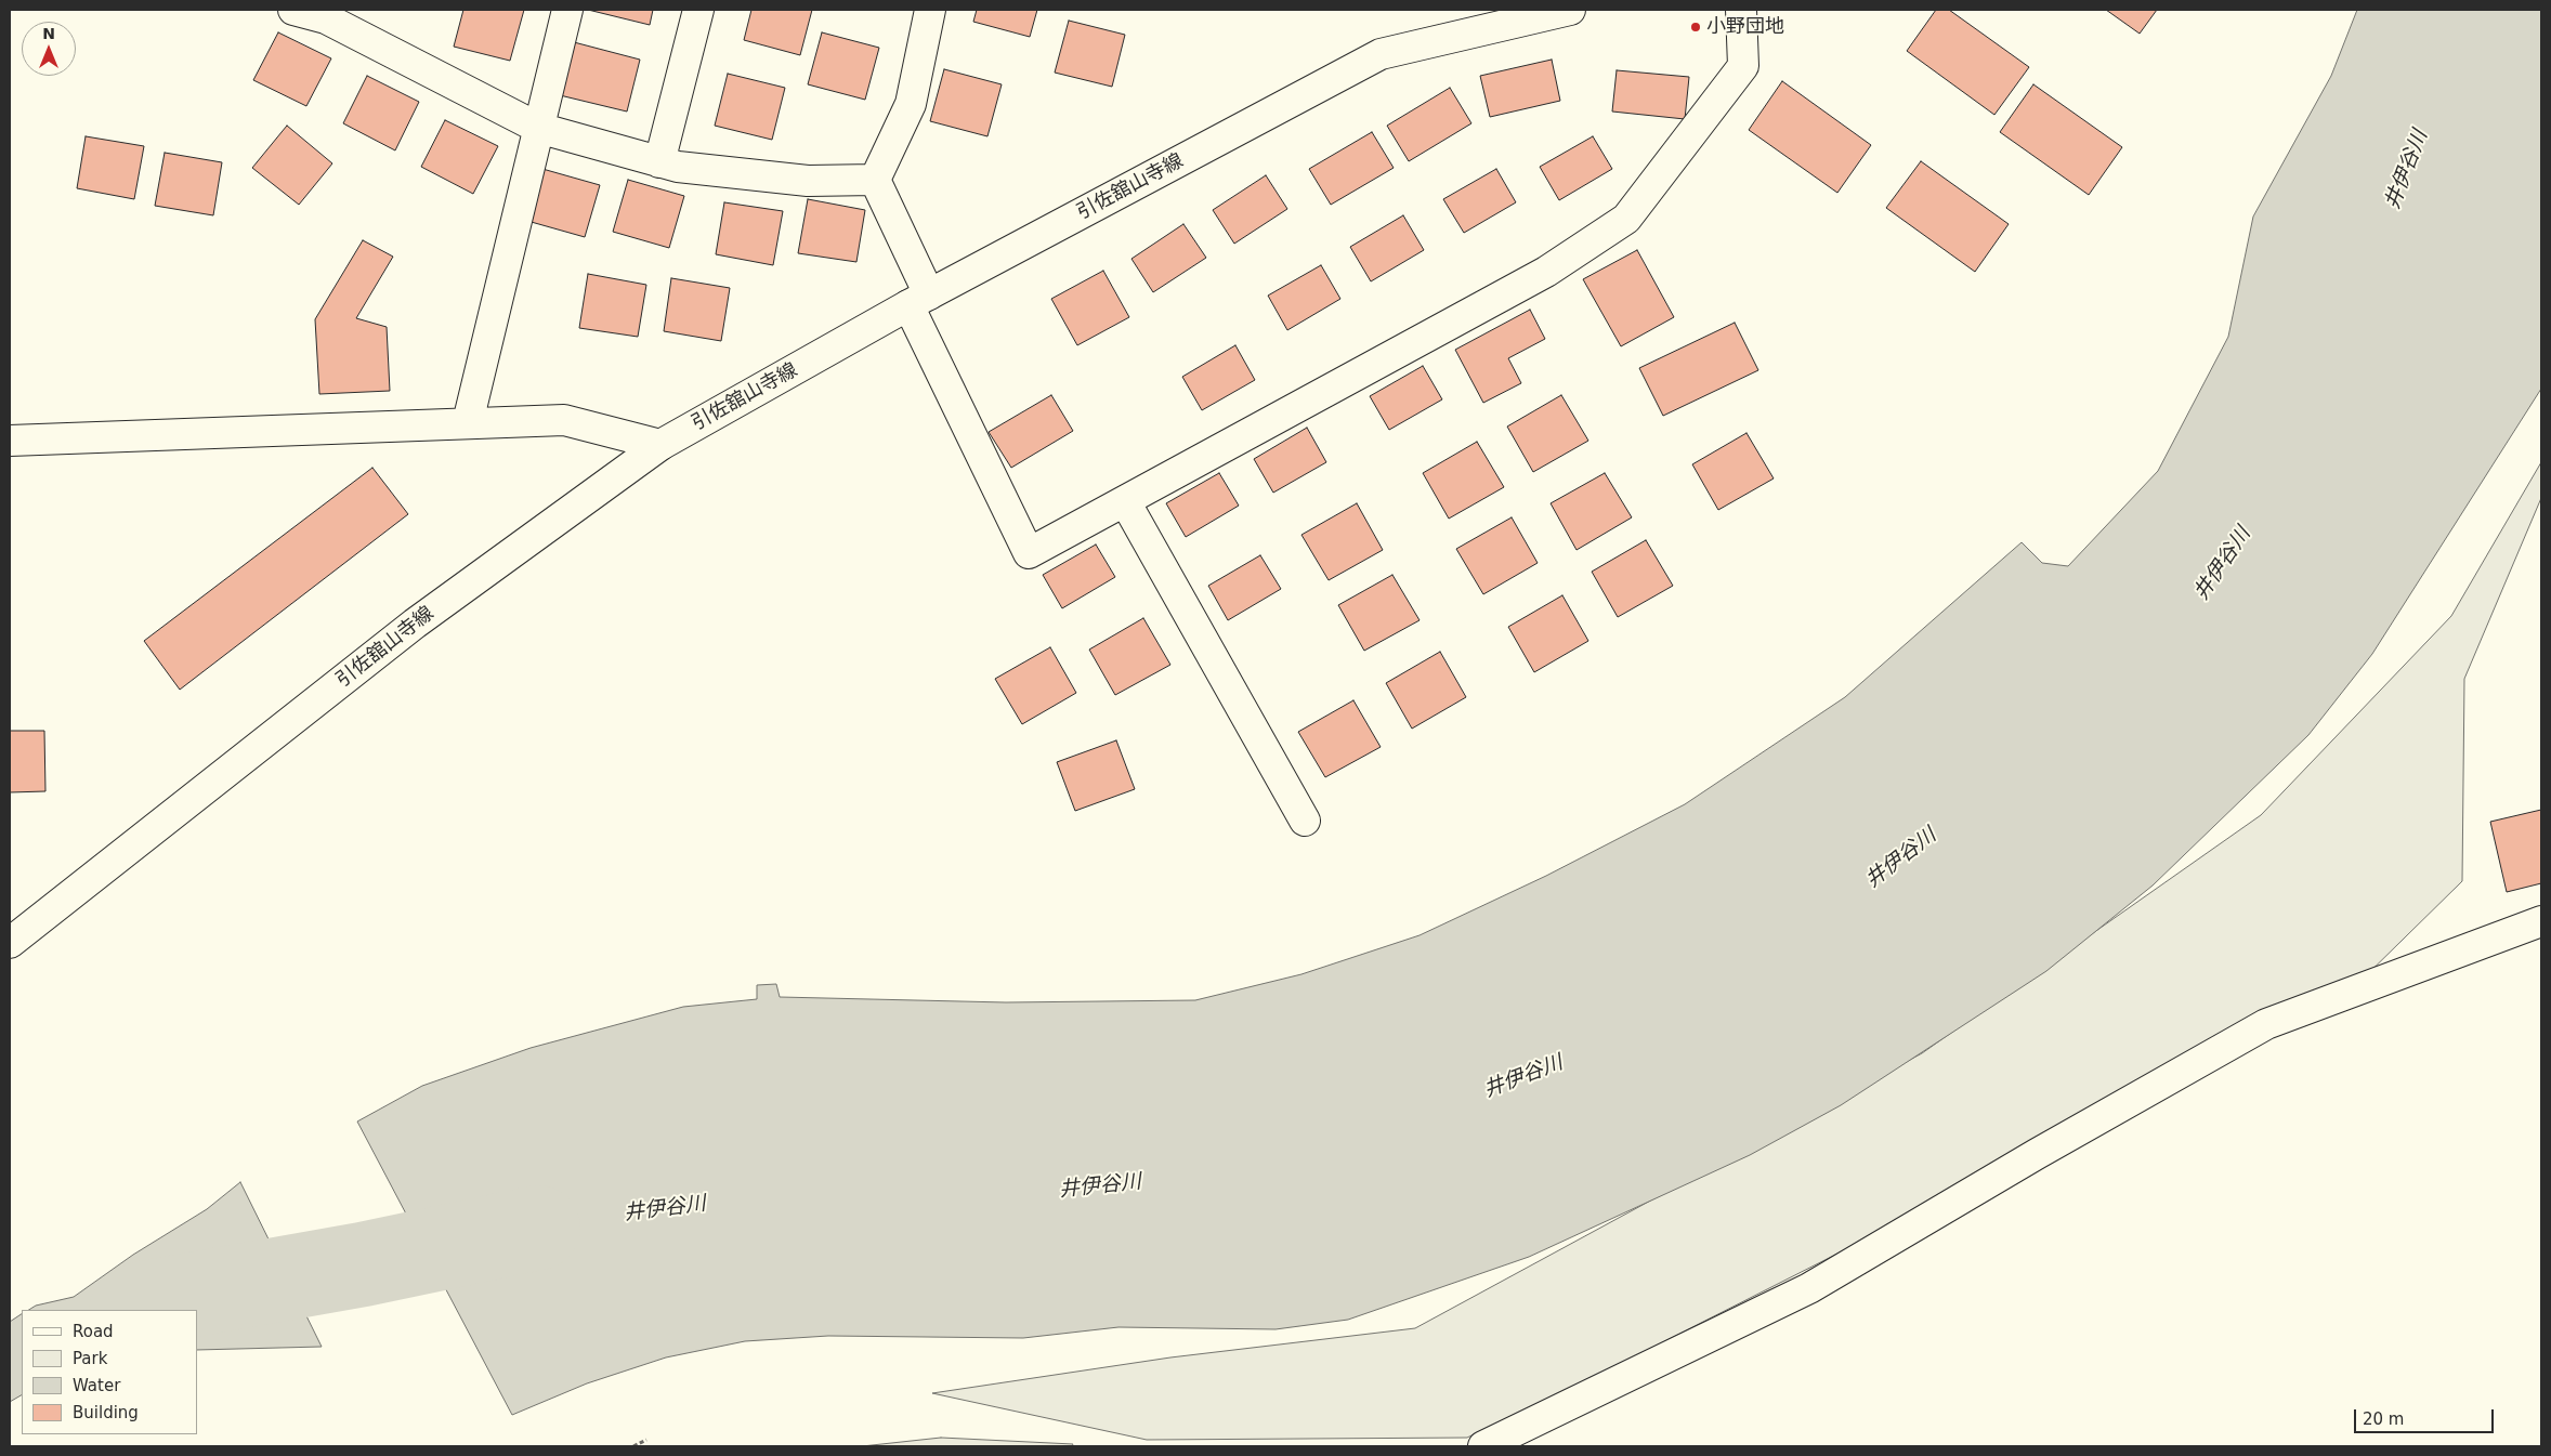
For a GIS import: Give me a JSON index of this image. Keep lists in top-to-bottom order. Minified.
{"streets":{"street":["引佐舘山寺線"]},"water":["井伊谷川"],"places":["小野団地"],"legend":["Road","Park","Water","Building"],"scale_bar":"20 m","north":"top"}
